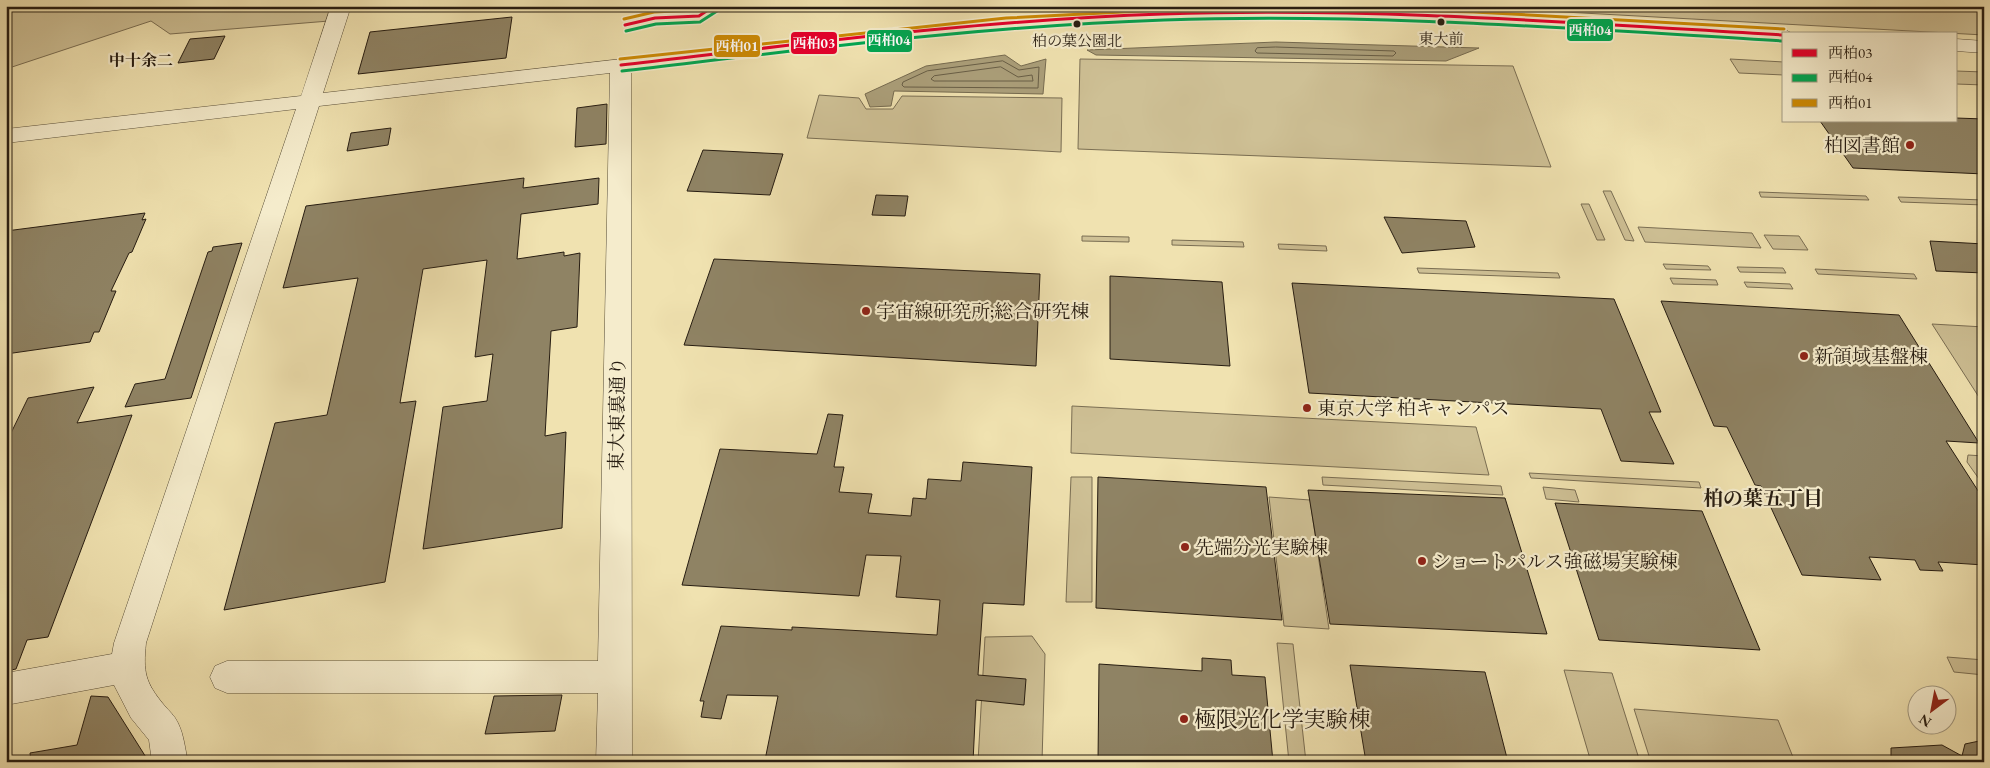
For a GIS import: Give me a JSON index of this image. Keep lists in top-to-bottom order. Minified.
{"streets":{"street":["東大東裏通り"]},"districts":["中十余二","柏の葉五丁目"],"places":["東大前","柏の葉公園北","柏図書館","宇宙線研究所;総合研究棟","新領域基盤棟","東京大学 柏キャンパス","先端分光実験棟","ショートパルス強磁場実験棟","極限光化学実験棟"],"lines":["transit line 西柏03","transit line 西柏01","transit line 西柏04"],"legend":["西柏03","西柏04","西柏01"],"north":"bottom left"}
